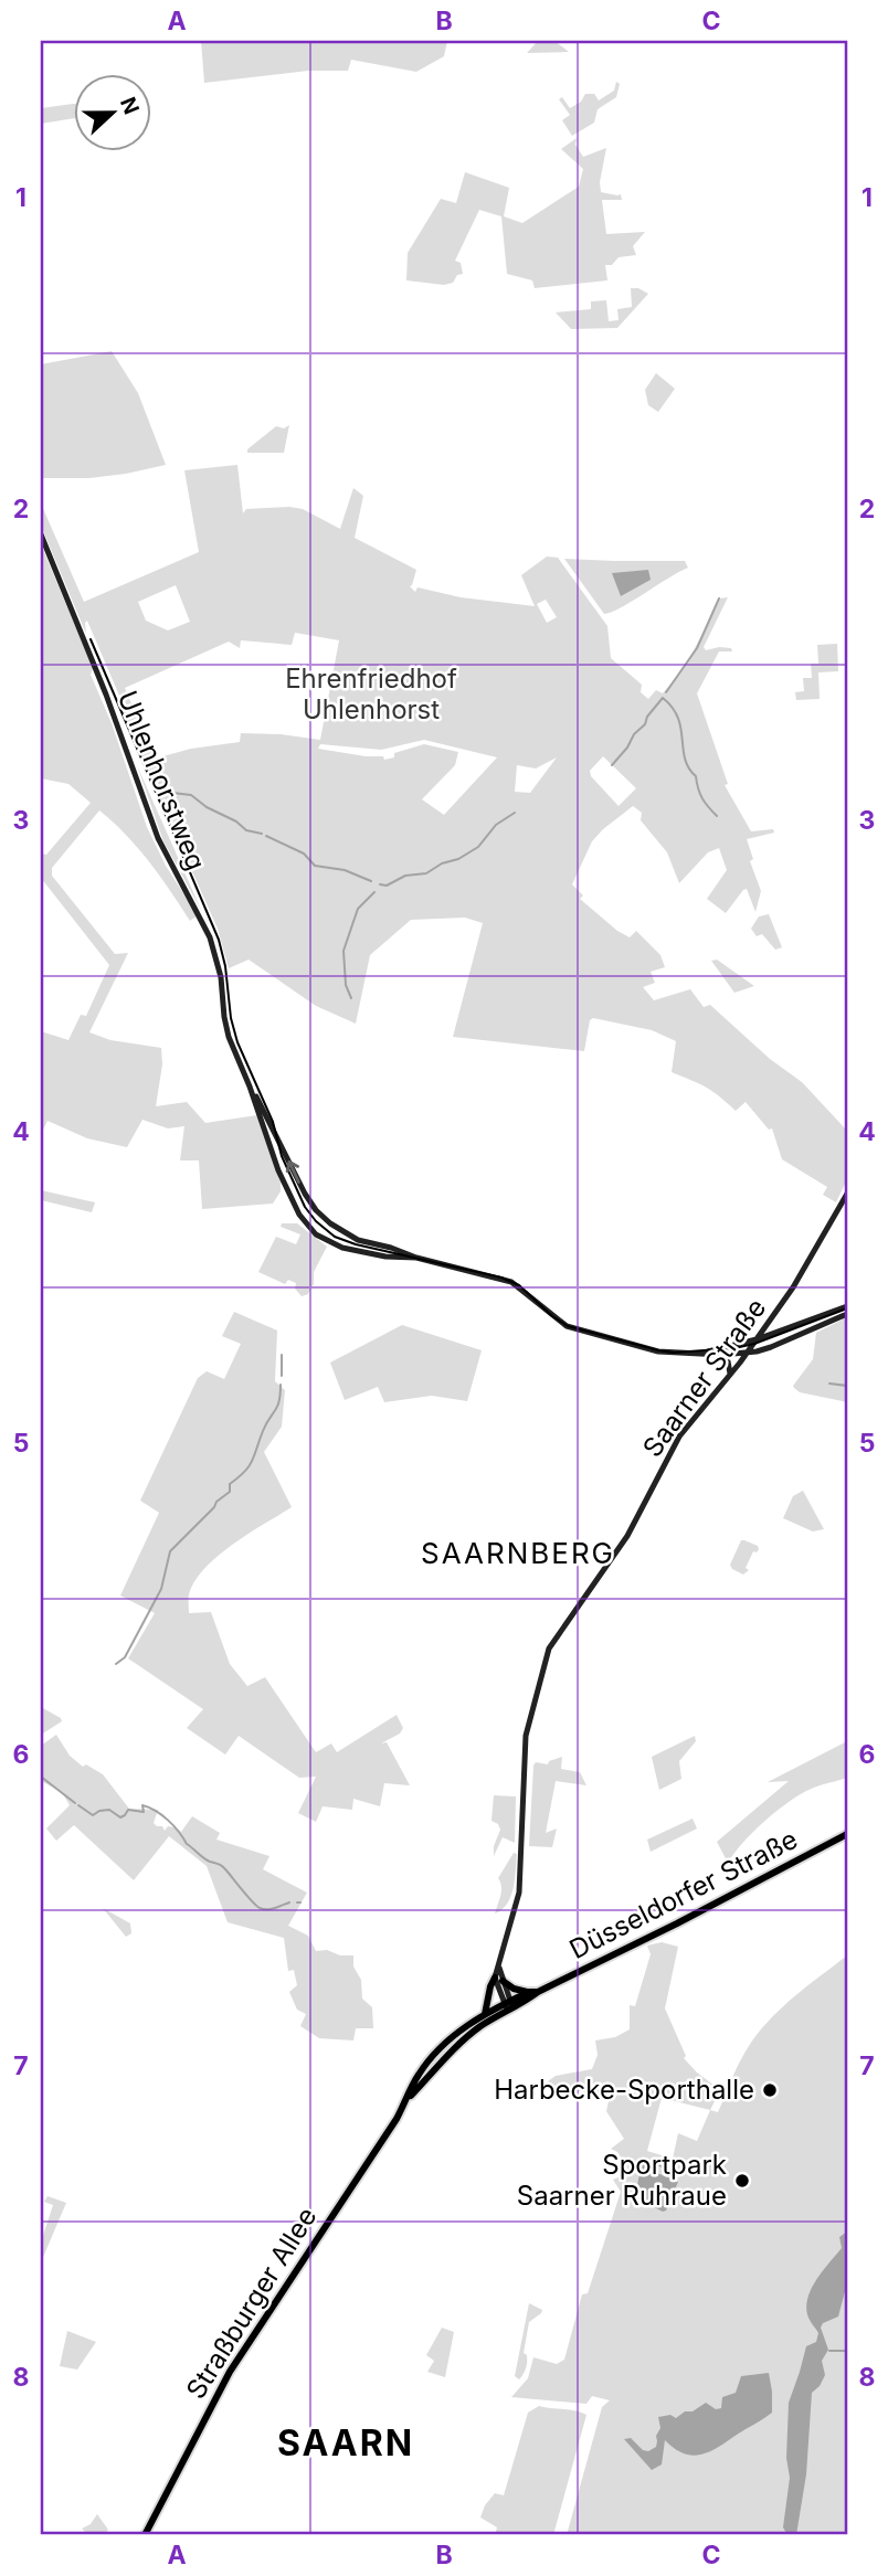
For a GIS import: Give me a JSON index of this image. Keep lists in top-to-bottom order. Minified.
{"streets":{"main road":["Uhlenhorstweg","Saarner Straße","Düsseldorfer Straße","Straßburger Allee"]},"crossings":[["Düsseldorfer Straße","Straßburger Allee"]],"districts":["SAARNBERG","SAARN"],"parks":["Ehrenfriedhof Uhlenhorst"],"places":["Harbecke-Sporthalle","Sportpark Saarner Ruhraue"],"north":"right","grid":{"columns":["A","B","C"],"rows":["1","2","3","4","5","6","7","8"]}}
